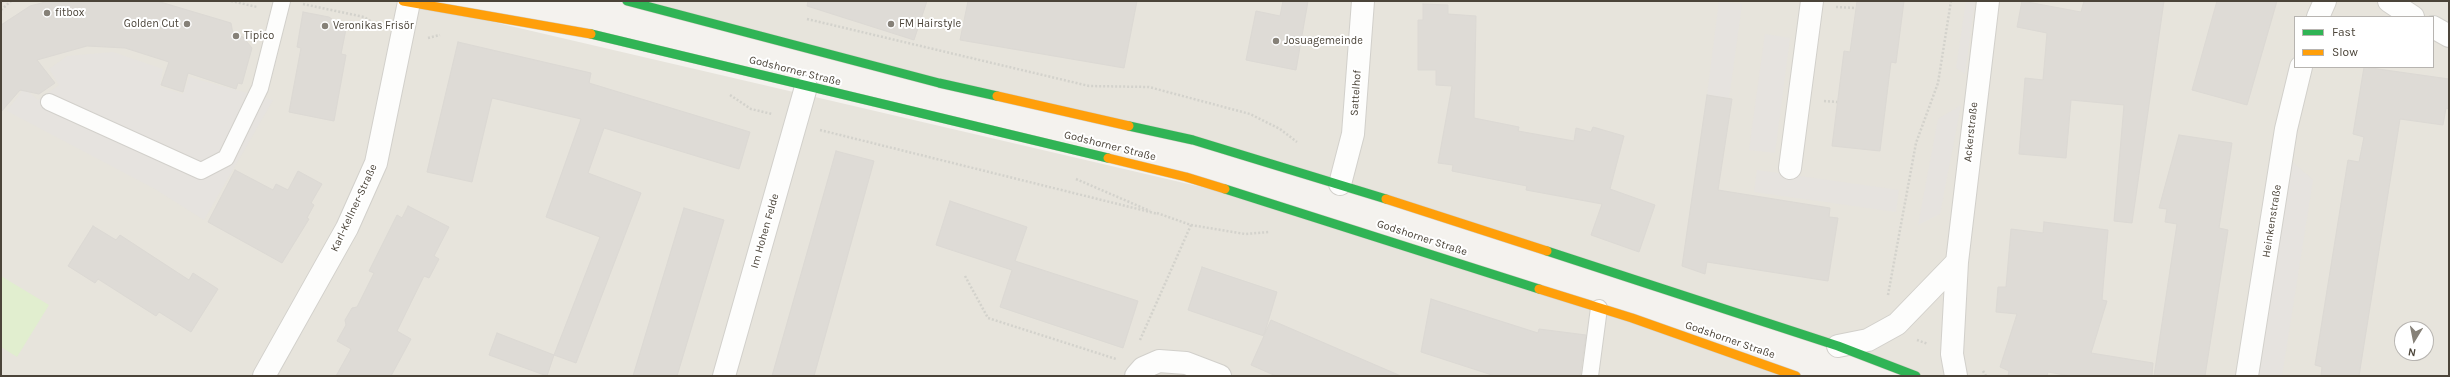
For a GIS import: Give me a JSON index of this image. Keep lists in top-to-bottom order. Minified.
{"streets":{"main road":["Godshorner Straße"],"street":["Sattelhof","Ackerstraße","Karl-Kellner-Straße","Heinkenstraße","Im Hohen Felde"]},"crossings":[["Godshorner Straße","Karl-Kellner-Straße"],["Godshorner Straße","Im Hohen Felde"]],"places":["fitbox","Golden Cut","FM Hairstyle","Veronikas Frisör","Tipico","Josuagemeinde"],"legend":["Fast","Slow"],"north":"bottom"}
